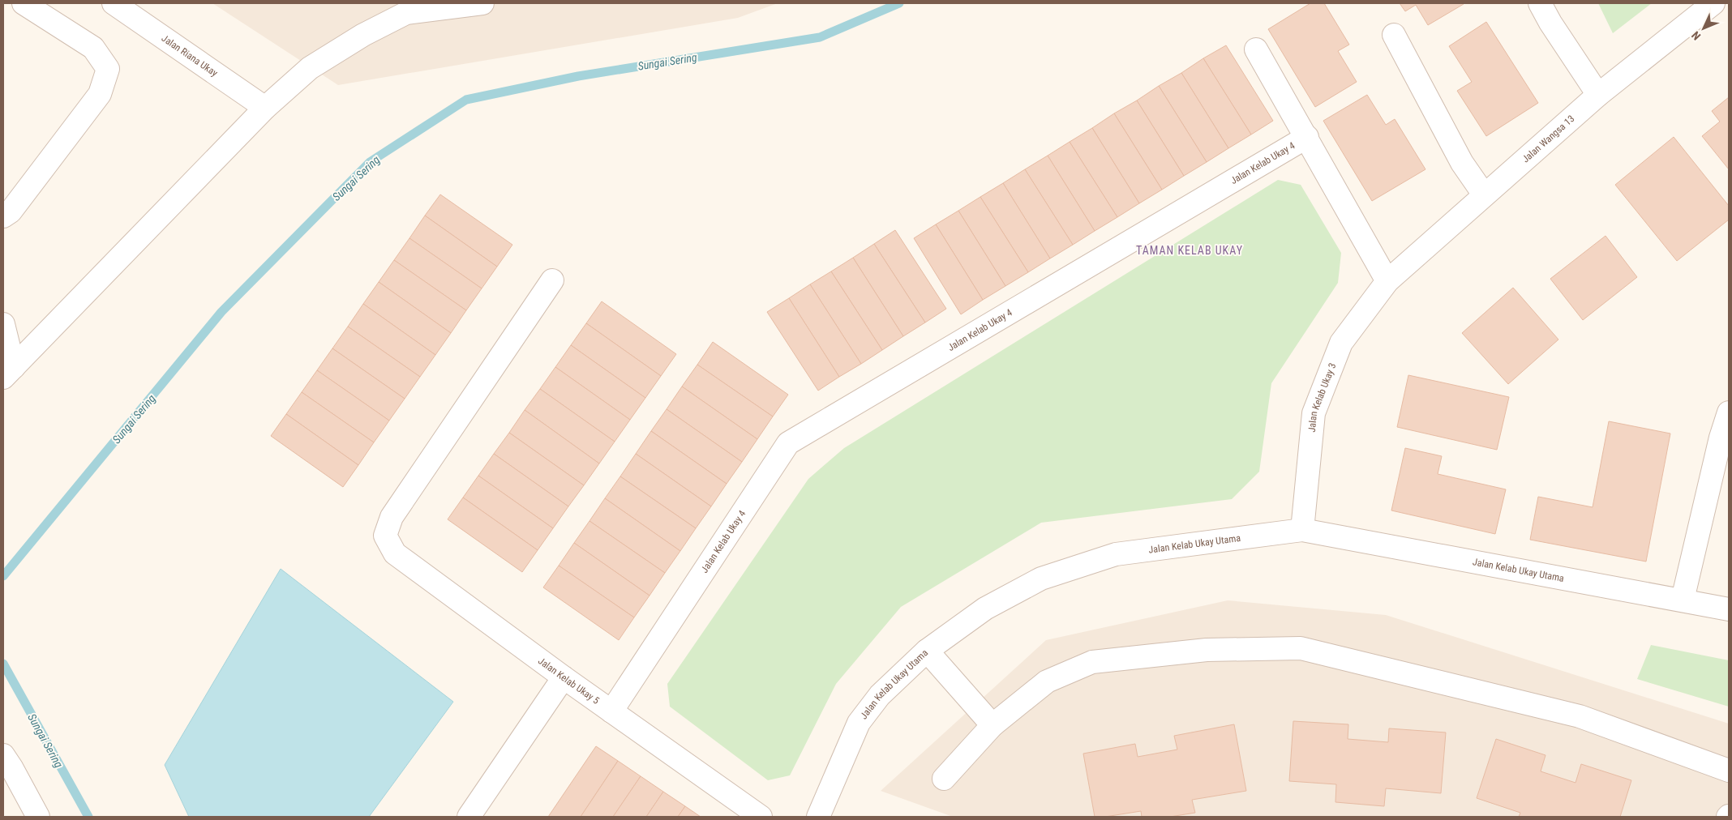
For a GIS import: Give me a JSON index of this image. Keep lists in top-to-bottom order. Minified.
{"streets":{"street":["Jalan Riana Ukay","Jalan Wangsa 13","Jalan Kelab Ukay 4","Jalan Kelab Ukay 3","Jalan Kelab Ukay Utama","Jalan Kelab Ukay 5"]},"crossings":[["Jalan Wangsa 13","Jalan Kelab Ukay 4"],["Jalan Wangsa 13","Jalan Kelab Ukay 3"],["Jalan Kelab Ukay 4","Jalan Kelab Ukay 3"],["Jalan Kelab Ukay 4","Jalan Kelab Ukay 5"],["Jalan Kelab Ukay 3","Jalan Kelab Ukay Utama"]],"districts":["TAMAN KELAB UKAY"],"water":["Sungai Sering"],"north":"bottom left"}
